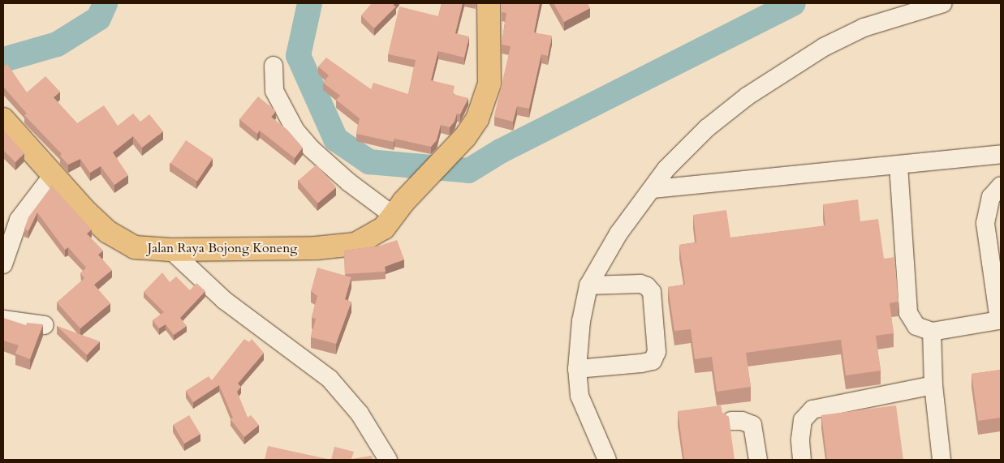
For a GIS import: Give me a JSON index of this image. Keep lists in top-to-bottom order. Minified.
{"streets":{"main road":["Jalan Raya Bojong Koneng"]}}
